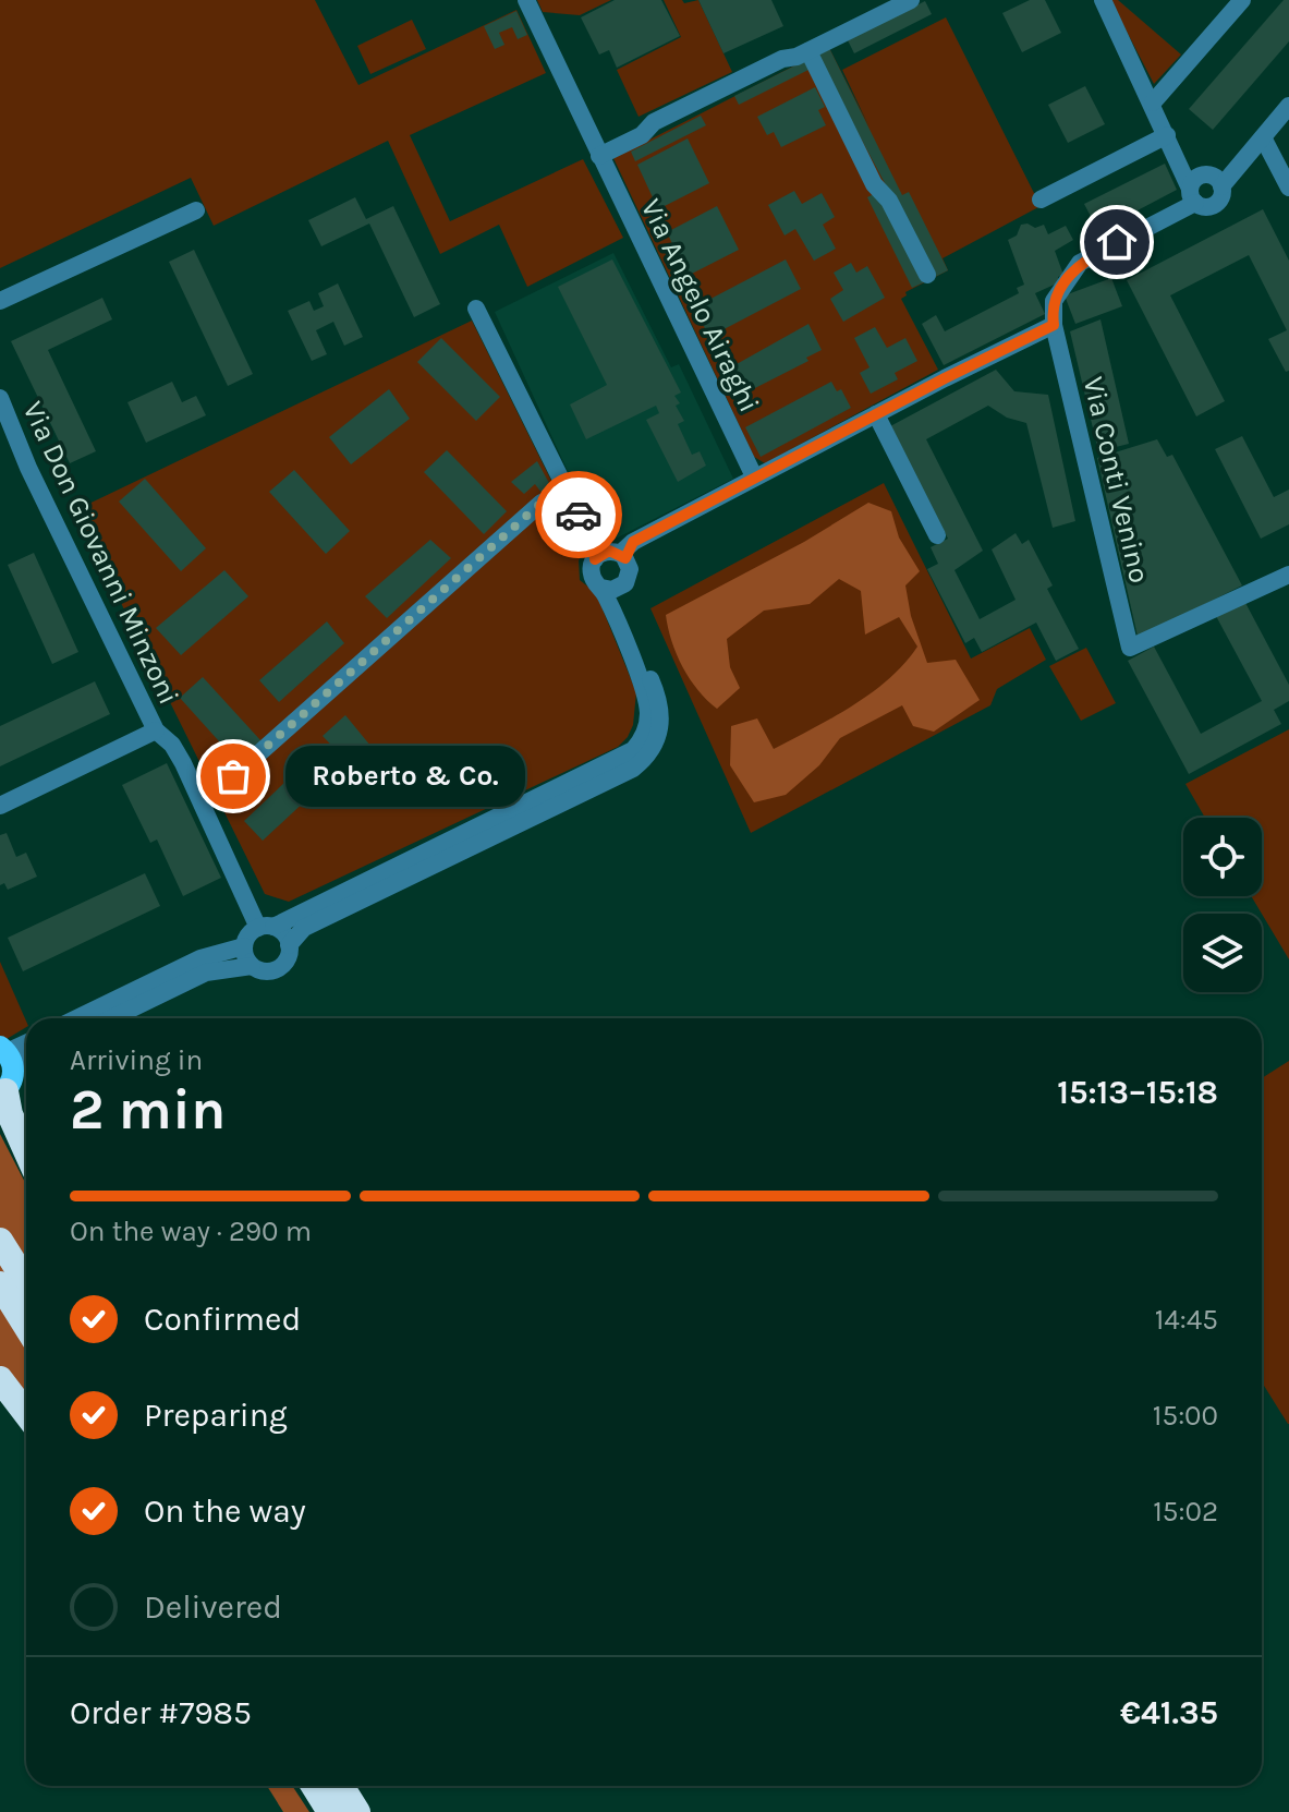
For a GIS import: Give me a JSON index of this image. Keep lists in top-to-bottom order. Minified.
{"streets":{"street":["Via Angelo Airaghi","Via Conti Venino","Via Don Giovanni Minzoni"]},"places":["Roberto & Co."],"page":{"bubble":"Roberto & Co.","heading":["2 min","Arriving in","15:13–15:18"],"panel":["Order #7985","€41.35"],"bar":"On the way · 290 m","list":[["Confirmed","14:45"],["Preparing","15:00"],["On the way","15:02"],"Delivered"]}}
